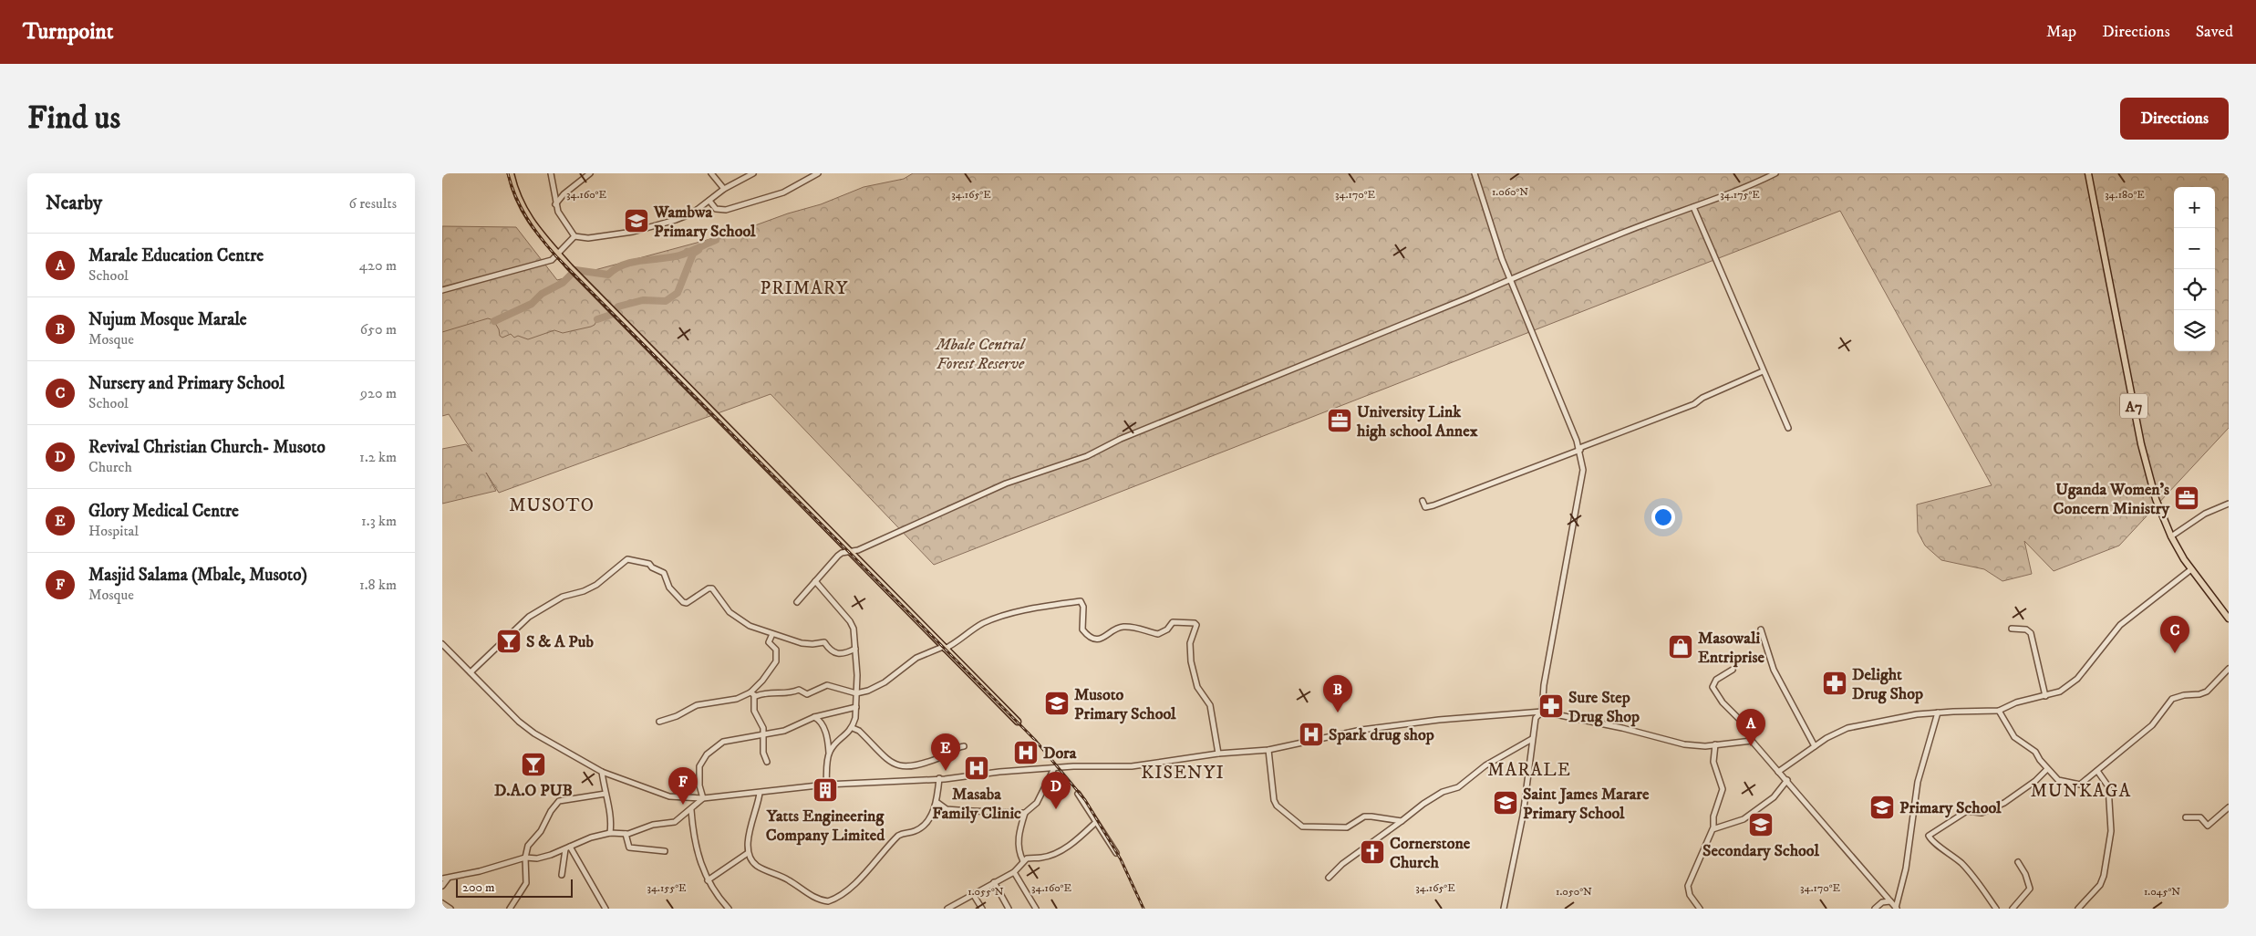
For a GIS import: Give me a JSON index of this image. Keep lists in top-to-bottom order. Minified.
{"streets":{"main road":["A7"]},"districts":["PRIMARY","MUSOTO","MARALE","KISENYI","MUNKAGA"],"parks":["Mbale Central Forest Reserve"],"places":{"school or university":["Wambwa Primary School","Musoto Primary School","Saint James Marare Primary School","Primary School","Secondary School"],"office":["University Link high school Annex","Uganda Women's Concern Ministry"],"bar":["S & A Pub","D.A.O PUB"],"shop":["Masowali Entriprise"],"pharmacy":["Delight Drug Shop","Sure Step Drug Shop"],"hospital":["Spark drug shop","Dora","Masaba Family Clinic"],"building":["Yatts Engineering Company Limited"],"church":["Cornerstone Church"]},"scale_bar":"200 m","page":{"header":"Turnpoint","nav":["Map","Directions","Saved"],"buttons":"Directions","title":"Find us","heading":["Nearby","6 results"],"map_buttons":["+","−"],"list":[{"mark":"A","name":"Marale Education Centre","note":"School","value":"420 m"},{"mark":"B","name":"Nujum Mosque Marale","note":"Mosque","value":"650 m"},{"mark":"C","name":"Nursery and Primary School","note":"School","value":"920 m"},{"mark":"D","name":"Revival Christian Church- Musoto","note":"Church","value":"1.2 km"},{"mark":"E","name":"Glory Medical Centre","note":"Hospital","value":"1.3 km"},{"mark":"F","name":"Masjid Salama (Mbale, Musoto)","note":"Mosque","value":"1.8 km"}],"pins":["C","B","A","E","F","D"],"scale":"200 m"},"coordinates":["1.060°N","34.160°E","34.165°E","34.170°E","34.175°E","34.180°E","34.155°E","1.055°N","1.050°N","1.045°N"]}
